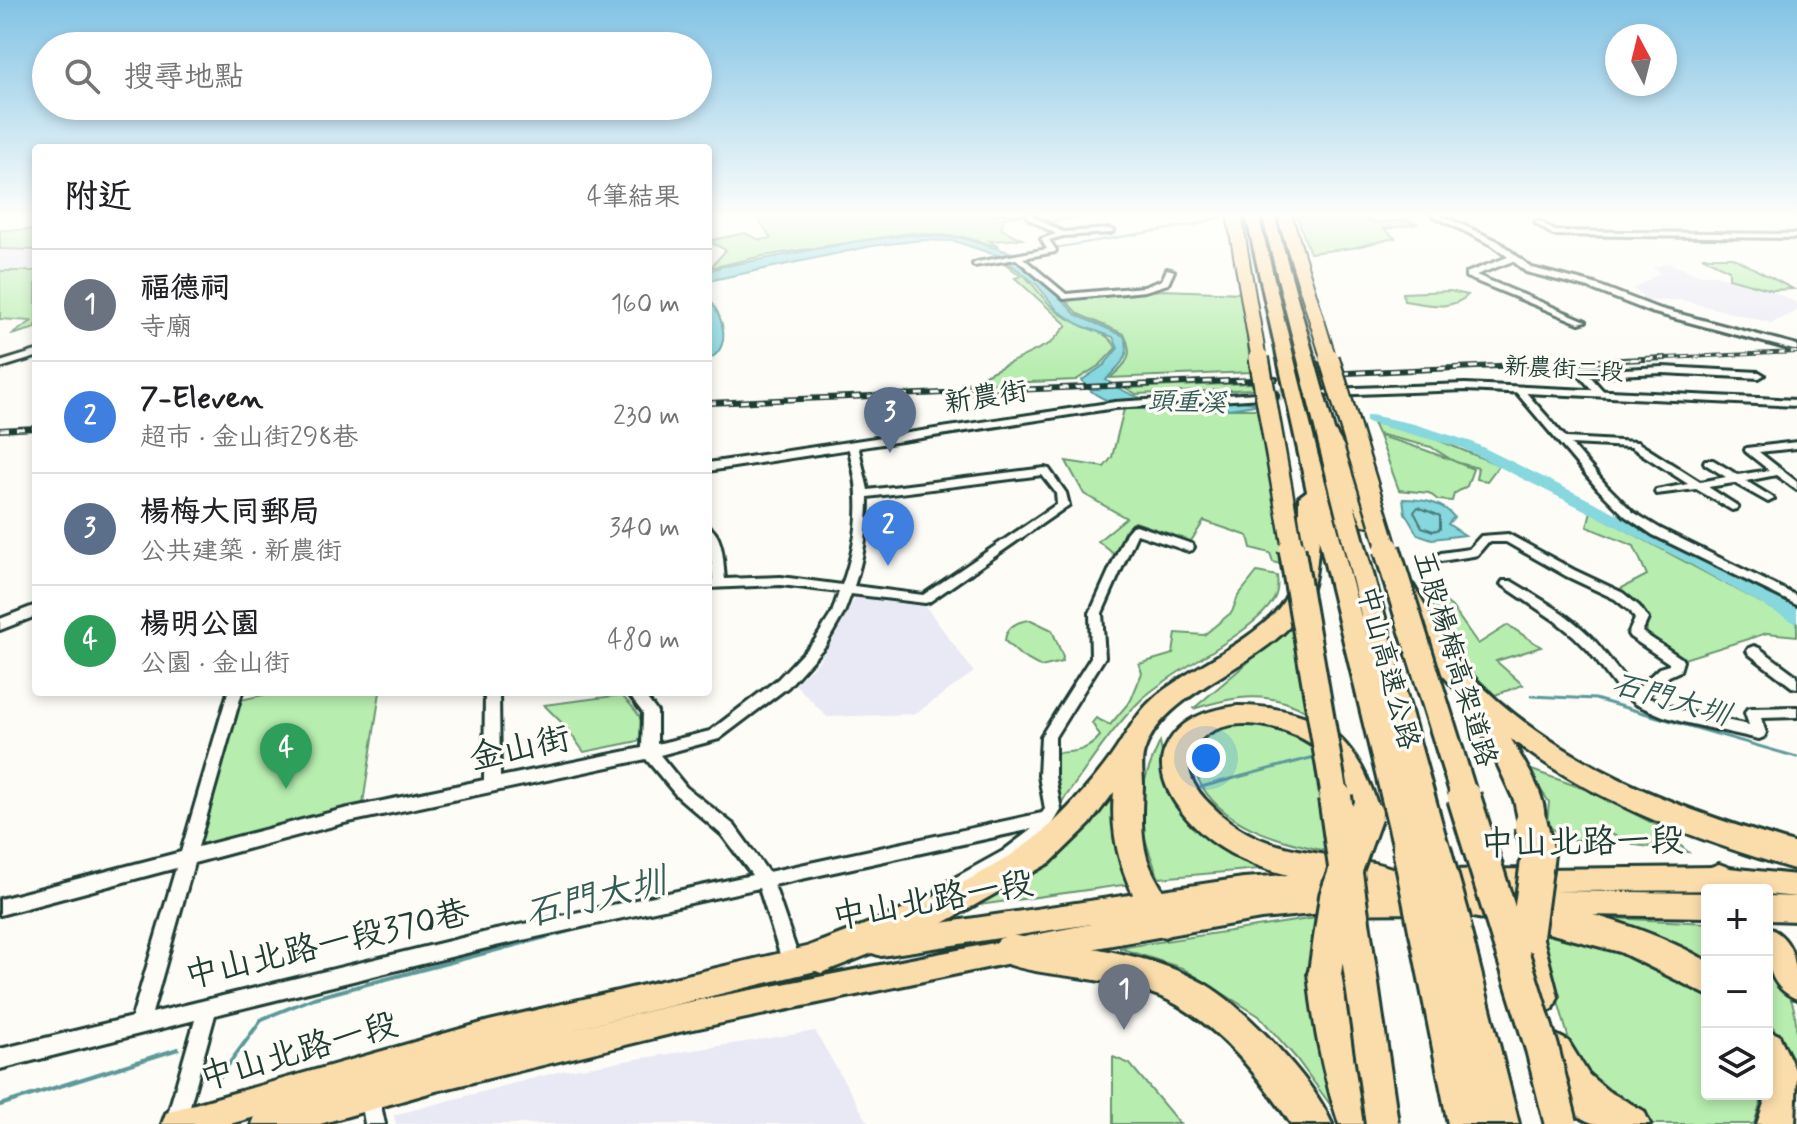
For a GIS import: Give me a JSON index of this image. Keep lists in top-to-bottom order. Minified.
{"streets":{"highway":["五股楊梅高架道路","中山高速公路"],"main road":["中山北路一段"],"street":["新農街二段","新農街","金山街","中山北路一段370巷"]},"crossings":[["新農街","金山街"],["中山高速公路","中山北路一段"]],"water":["頭重溪","石門大圳"],"north":"top","page":{"search":"搜尋地點","heading":["附近","4筆結果"],"list":[{"mark":"1","name":"福德祠","note":"寺廟","value":"160 m"},{"mark":"2","name":"7-Eleven","note":"超市 · 金山街298巷","value":"230 m"},{"mark":"3","name":"楊梅大同郵局","note":"公共建築 · 新農街","value":"340 m"},{"mark":"4","name":"楊明公園","note":"公園 · 金山街","value":"480 m"}],"pins":["3","2","4","1"],"map_buttons":["+","−"]}}
